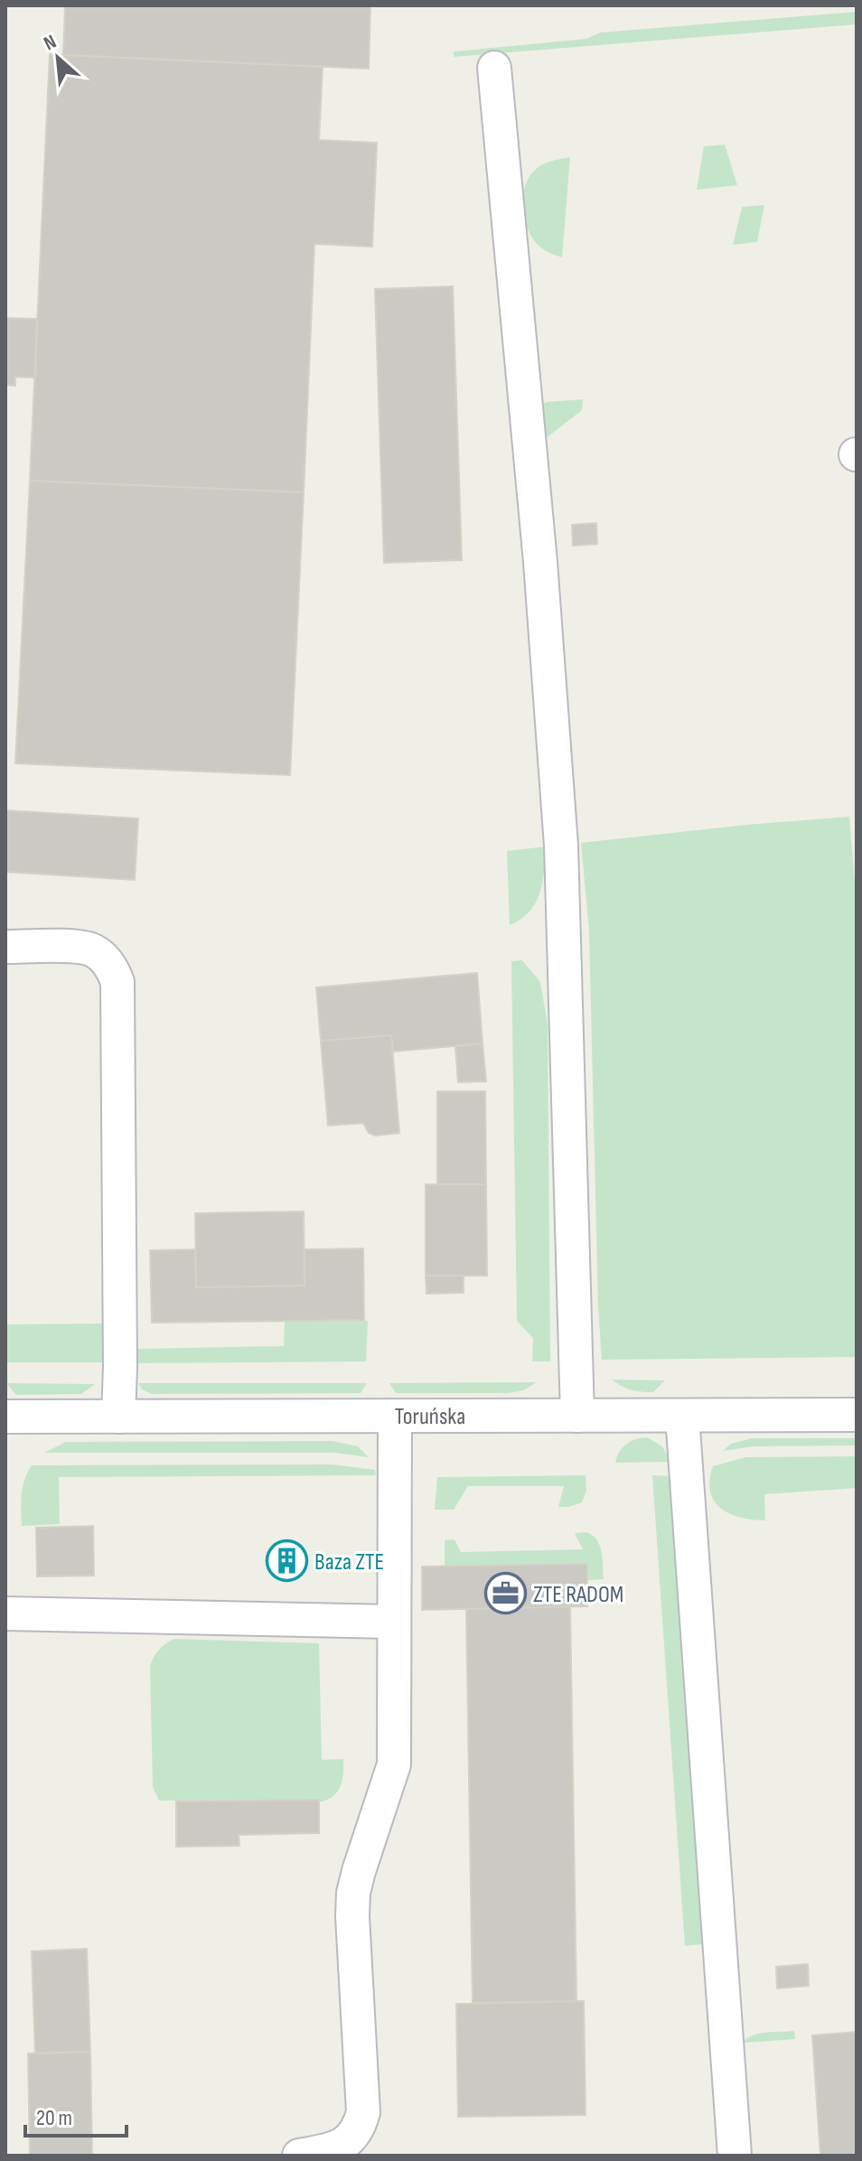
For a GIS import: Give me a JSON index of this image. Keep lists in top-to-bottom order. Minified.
{"streets":{"street":["Toruńska"]},"places":{"building":["Baza ZTE"],"office":["ZTE RADOM"]},"scale_bar":"20 m","north":"top left"}
